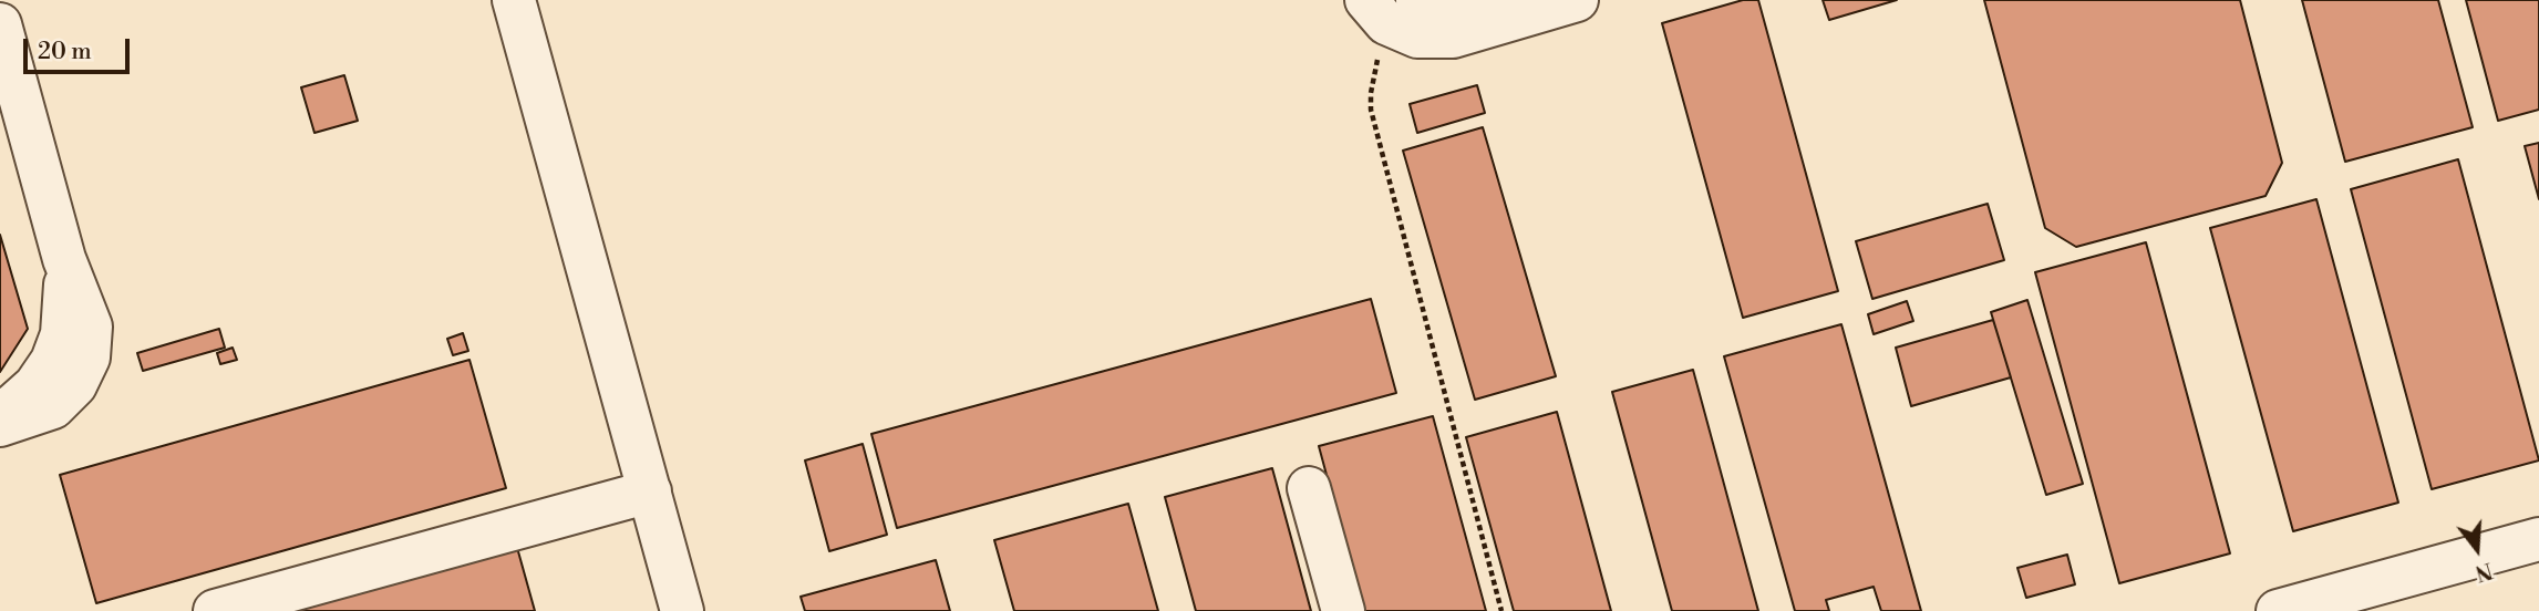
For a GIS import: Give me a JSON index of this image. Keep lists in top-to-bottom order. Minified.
{"scale_bar":"20 m","north":"bottom"}
